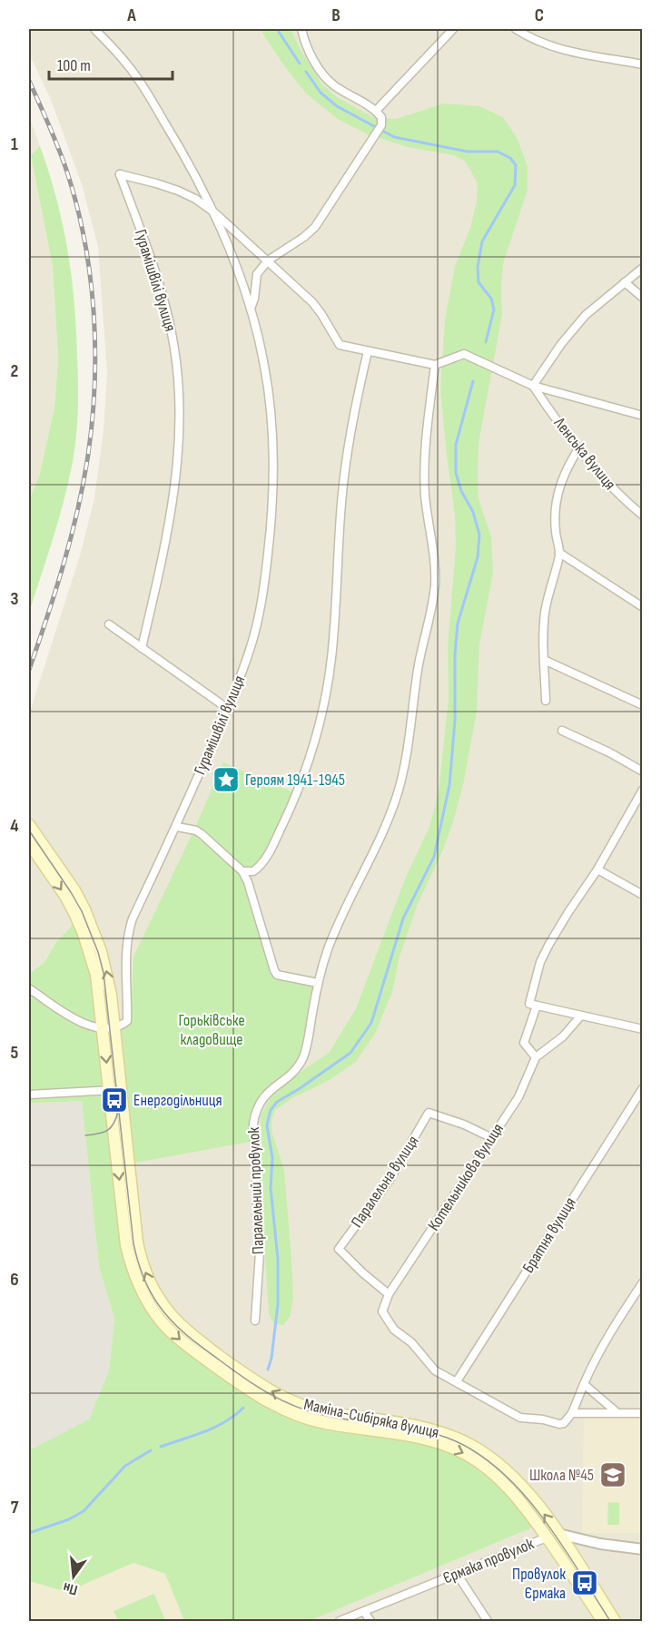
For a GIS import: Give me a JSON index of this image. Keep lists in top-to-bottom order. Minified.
{"streets":{"main road":["Маміна-Сибіряка вулиця","Єрмака провулок"],"street":["Гурамішвілі вулиця","Ленська вулиця","Котельникова вулиця","Паралельна вулиця","Паралельний провулок","Братня вулиця"]},"crossings":[["Гурамішвілі вулиця","Маміна-Сибіряка вулиця"],["Котельникова вулиця","Паралельна вулиця"],["Маміна-Сибіряка вулиця","Єрмака провулок"]],"parks":["Горьківське кладовище"],"places":{"place":["Героям 1941-1945"],"bus stop":["Енергодільниця","Провулок Єрмака"],"school or university":["Школа №45"]},"scale_bar":"100 m","north":"bottom","grid":{"columns":["A","B","C"],"rows":["1","2","3","4","5","6","7"]}}
